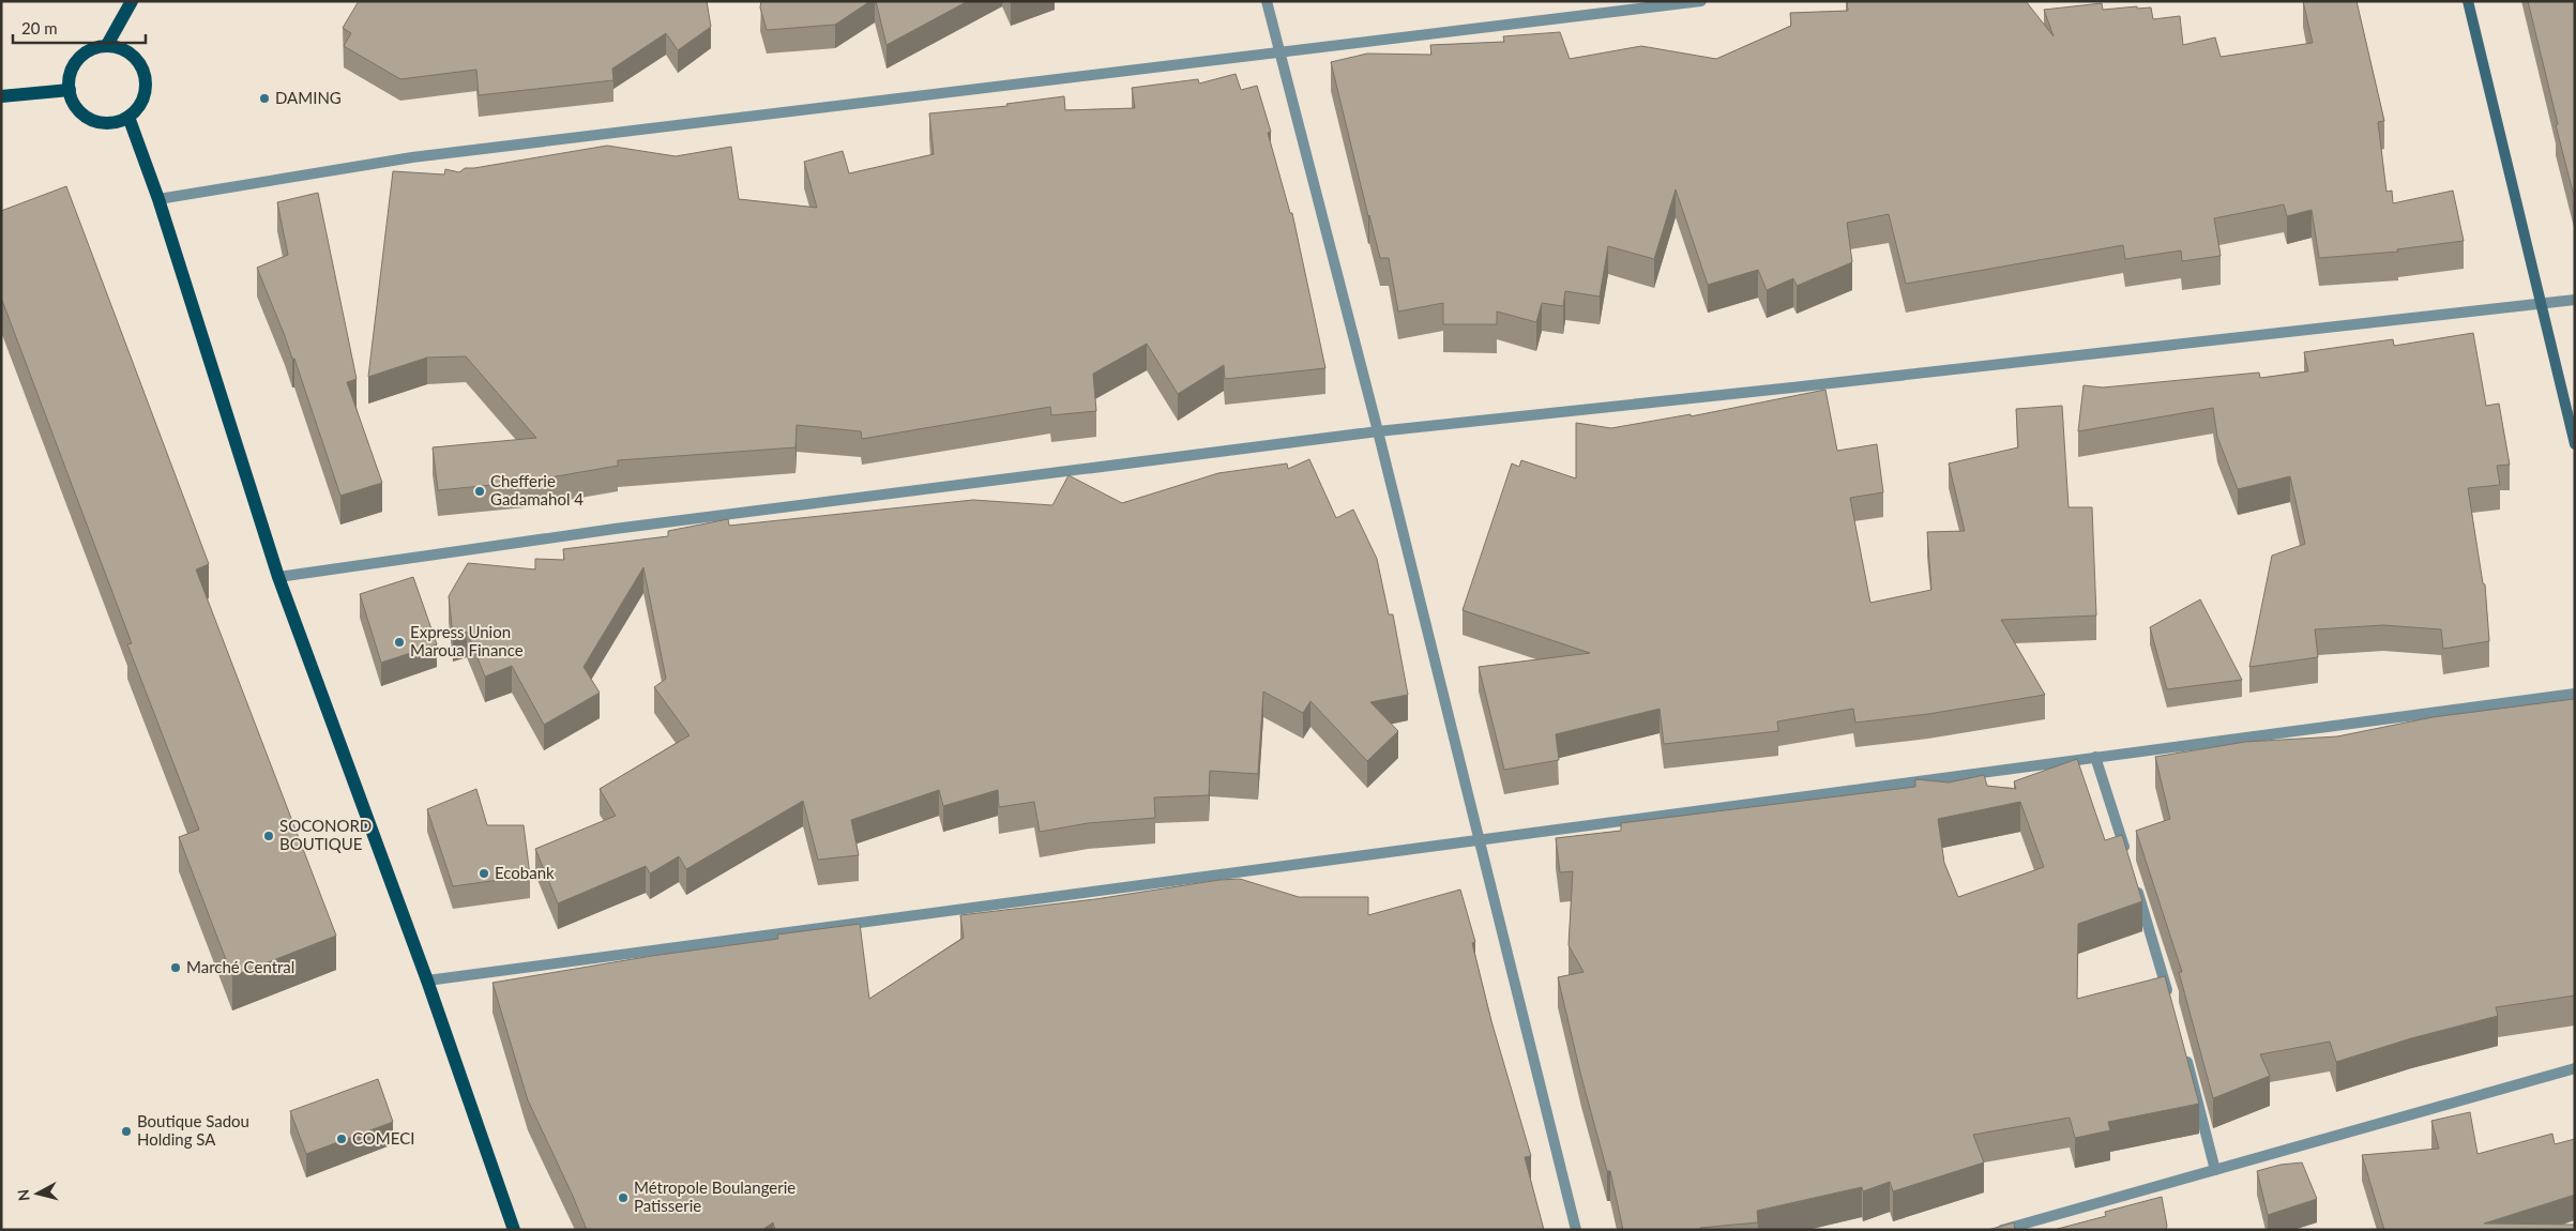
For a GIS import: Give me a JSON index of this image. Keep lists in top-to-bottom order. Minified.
{"places":["DAMING","Chefferie Gadamahol 4","Express Union Maroua Finance","SOCONORD BOUTIQUE","Ecobank","Marché Central","Boutique Sadou Holding SA","COMECI","Métropole Boulangerie Patisserie"],"scale_bar":"20 m","north":"left"}
